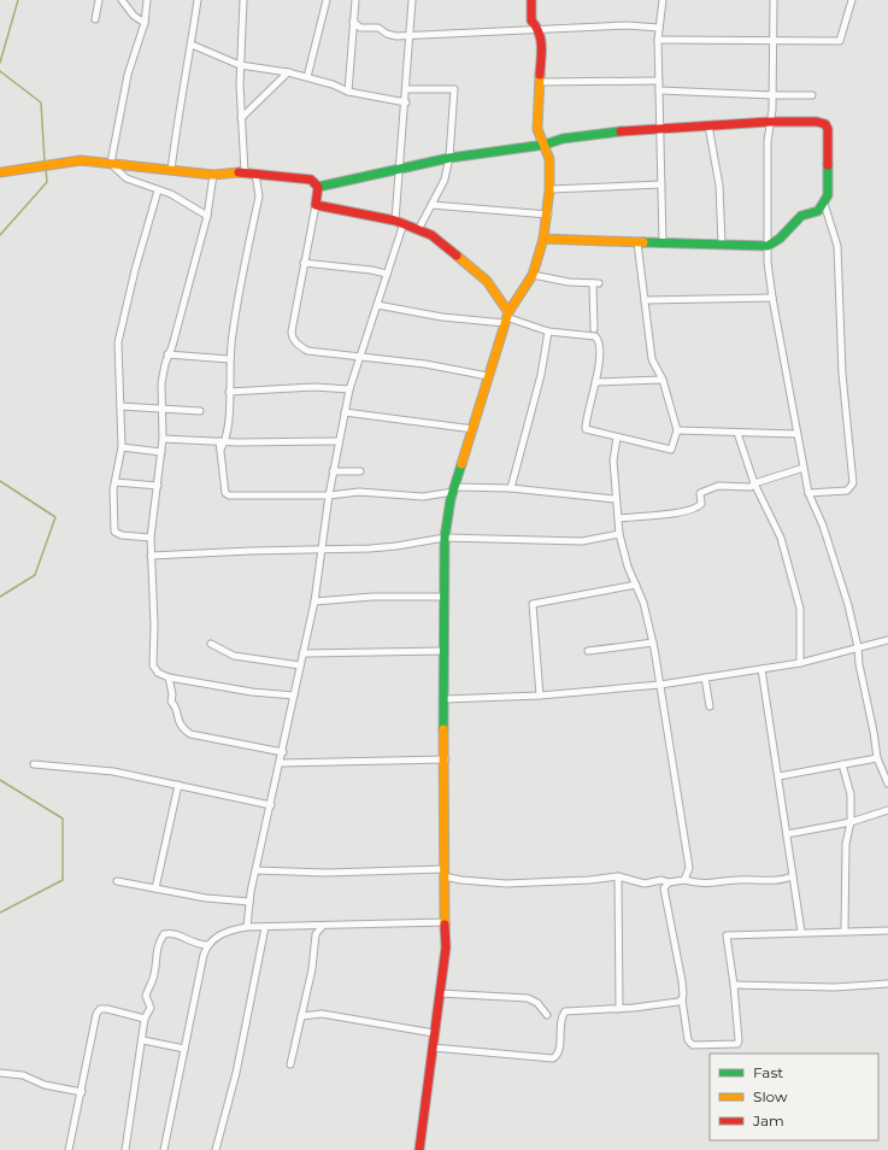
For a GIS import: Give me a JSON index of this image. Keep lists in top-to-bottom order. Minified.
{"legend":["Fast","Slow","Jam"]}
